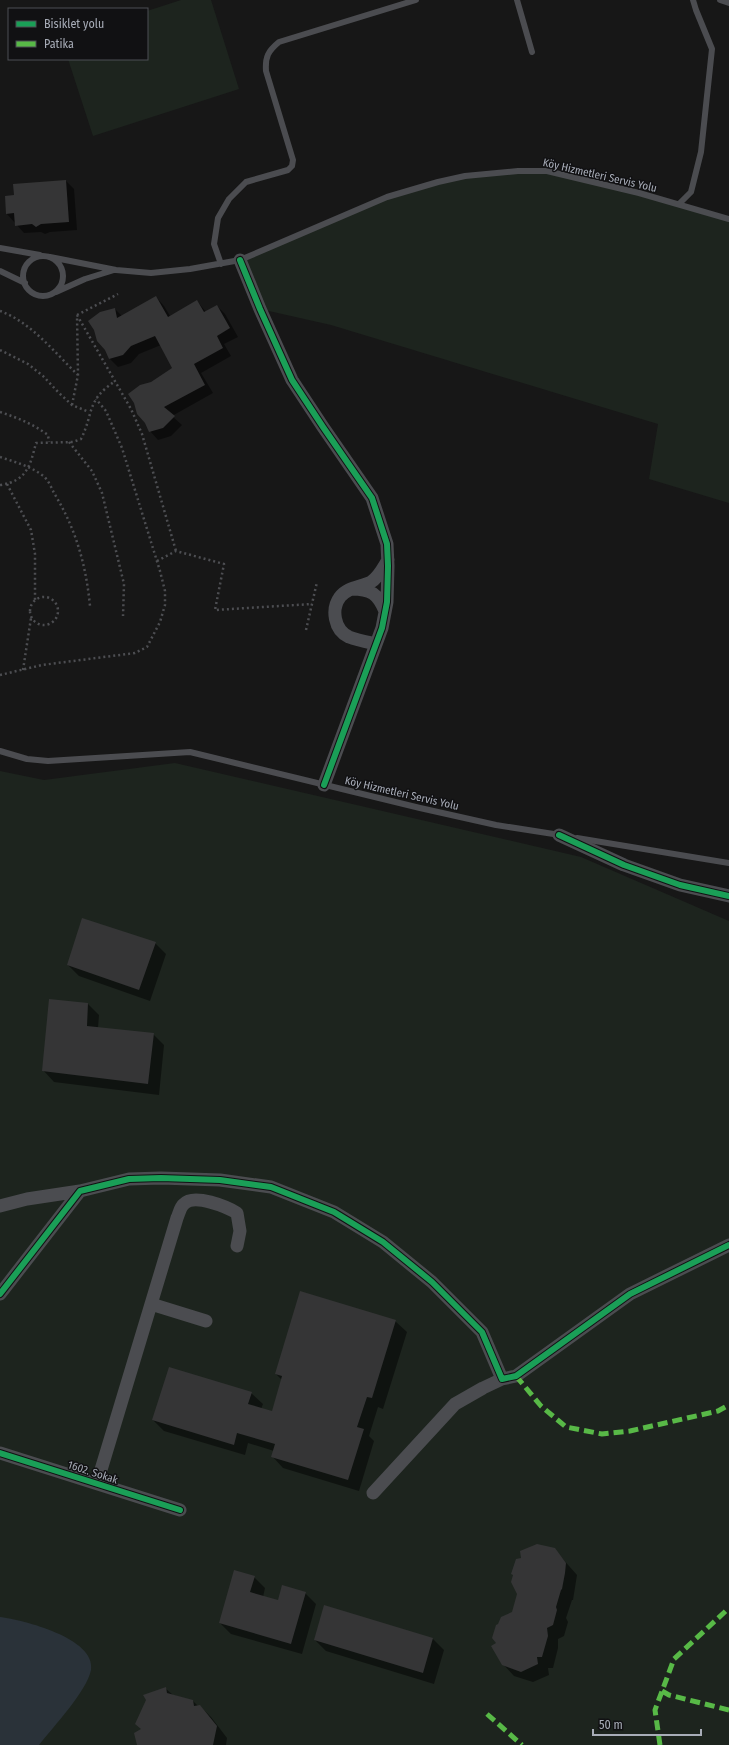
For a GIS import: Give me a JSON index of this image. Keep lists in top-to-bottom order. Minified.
{"streets":{"street":["1602. Sokak"],"lane":["Köy Hizmetleri Servis Yolu"]},"legend":["Bisiklet yolu","Patika"],"scale_bar":"50 m"}
